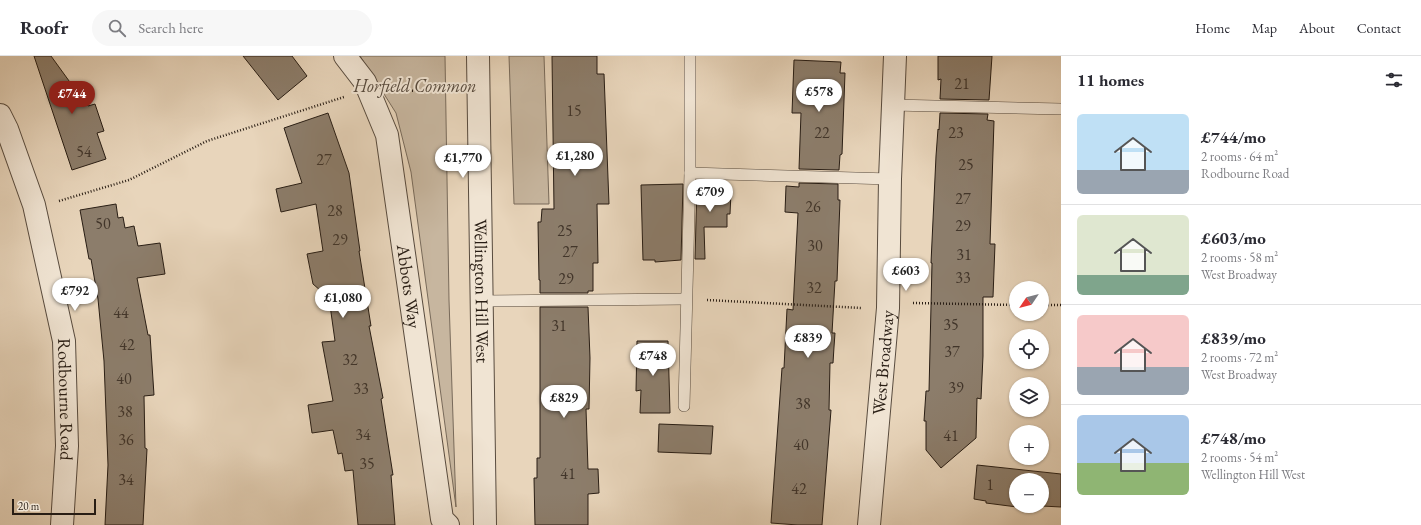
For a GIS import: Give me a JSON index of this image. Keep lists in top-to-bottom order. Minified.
{"streets":{"street":["Abbots Way","Wellington Hill West","West Broadway","Rodbourne Road"]},"parks":["Horfield Common"],"house_numbers":["21","15","22","23","54","27","25","27","26","28","50","29","25","29","30","27","31","33","29","32","44","35","31","42","37","32","40","39","33","38","38","34","41","36","40","35","41","34","1","42"],"scale_bar":"20 m","north":"bottom left","page":{"header":"Roofr","search":"Search here","nav":["Home","Map","About","Contact"],"heading":"11 homes","price":["£578","£744","£1,280","£1,770","£709","£603","£792","£1,080","£839","£748","£829"],"list":[{"name":"£744/mo","note":"2 rooms · 64 m² · Rodbourne Road"},{"name":"£603/mo","note":"2 rooms · 58 m² · West Broadway"},{"name":"£839/mo","note":"2 rooms · 72 m² · West Broadway"},{"name":"£748/mo","note":"2 rooms · 54 m² · Wellington Hill West"}],"map_buttons":["+","−"],"scale":"20 m"}}
